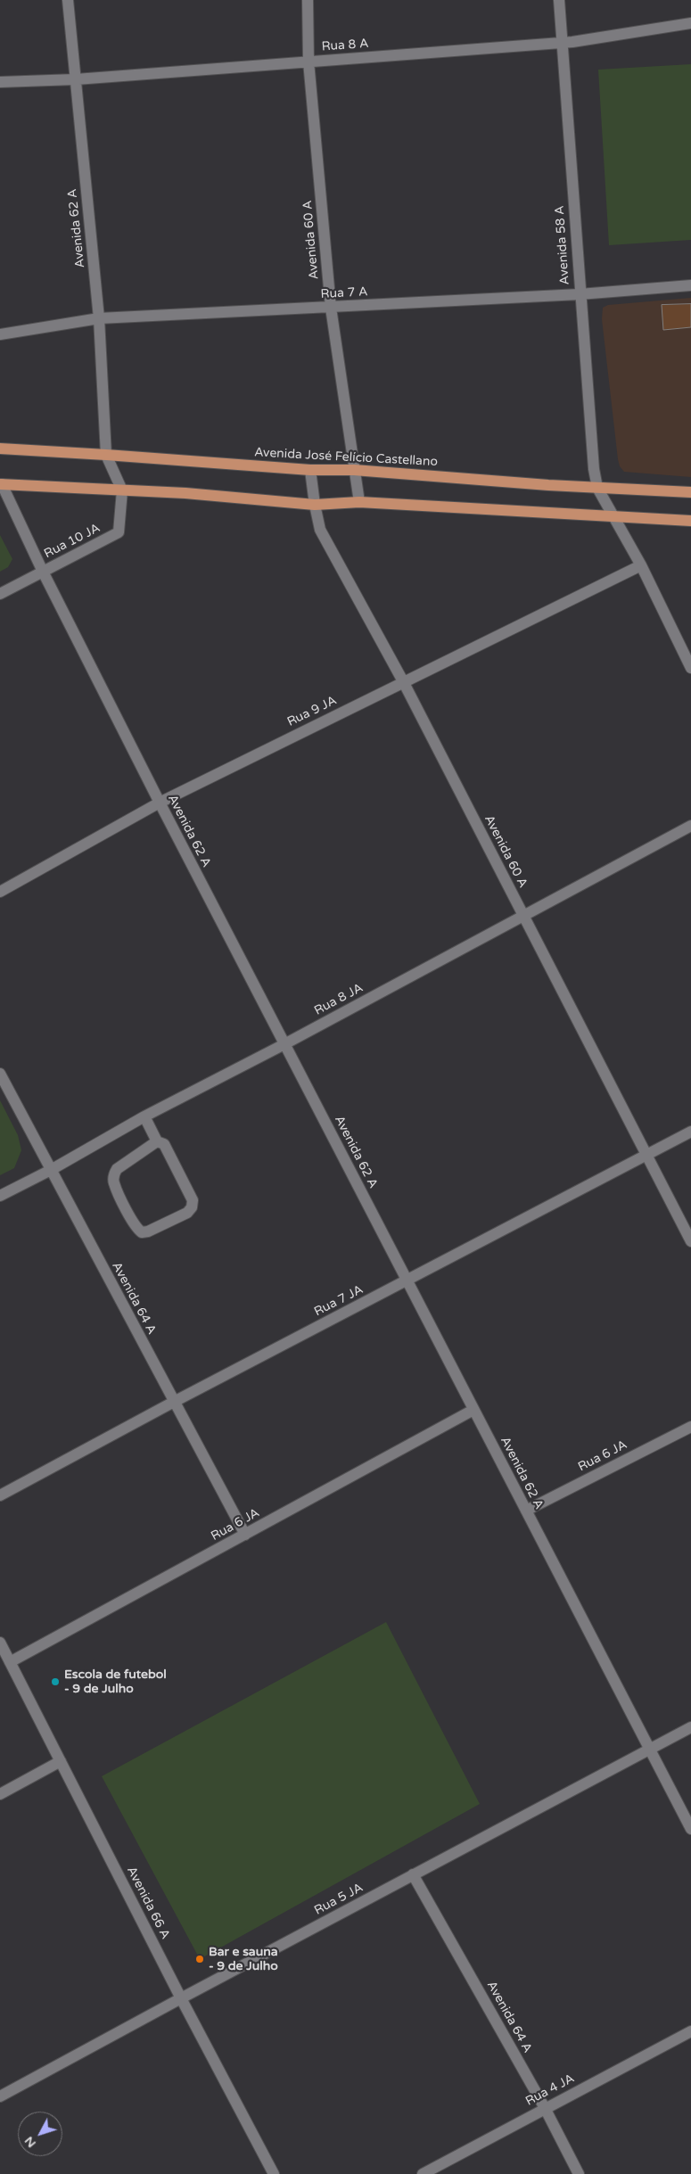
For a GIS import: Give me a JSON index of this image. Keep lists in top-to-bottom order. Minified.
{"streets":{"main road":["Avenida José Felício Castellano"],"street":["Rua 8 A","Avenida 62 A","Avenida 60 A","Avenida 58 A","Rua 7 A","Rua 10 JA","Rua 9 JA","Rua 8 JA","Avenida 64 A","Rua 7 JA","Rua 6 JA","Rua 5 JA","Avenida 66 A","Rua 4 JA"]},"crossings":[["Rua 8 A","Avenida 62 A"],["Rua 8 A","Avenida 60 A"],["Rua 8 A","Avenida 58 A"],["Avenida 62 A","Rua 7 A"],["Avenida 62 A","Avenida José Felício Castellano"],["Avenida 62 A","Rua 10 JA"],["Avenida 62 A","Rua 9 JA"],["Avenida 62 A","Rua 8 JA"],["Avenida 62 A","Rua 7 JA"],["Avenida 62 A","Rua 6 JA"],["Avenida 62 A","Rua 5 JA"],["Avenida 60 A","Rua 7 A"],["Avenida 60 A","Avenida José Felício Castellano"],["Avenida 60 A","Rua 9 JA"],["Avenida 60 A","Rua 8 JA"],["Avenida 60 A","Rua 7 JA"],["Avenida 58 A","Rua 7 A"],["Avenida 58 A","Avenida José Felício Castellano"],["Rua 8 JA","Avenida 64 A"],["Avenida 64 A","Rua 7 JA"],["Avenida 64 A","Rua 6 JA"],["Avenida 64 A","Rua 5 JA"],["Avenida 64 A","Rua 4 JA"],["Rua 6 JA","Avenida 66 A"],["Rua 5 JA","Avenida 66 A"]],"places":["Escola de futebol - 9 de Julho","Bar e sauna - 9 de Julho"],"north":"bottom left"}
